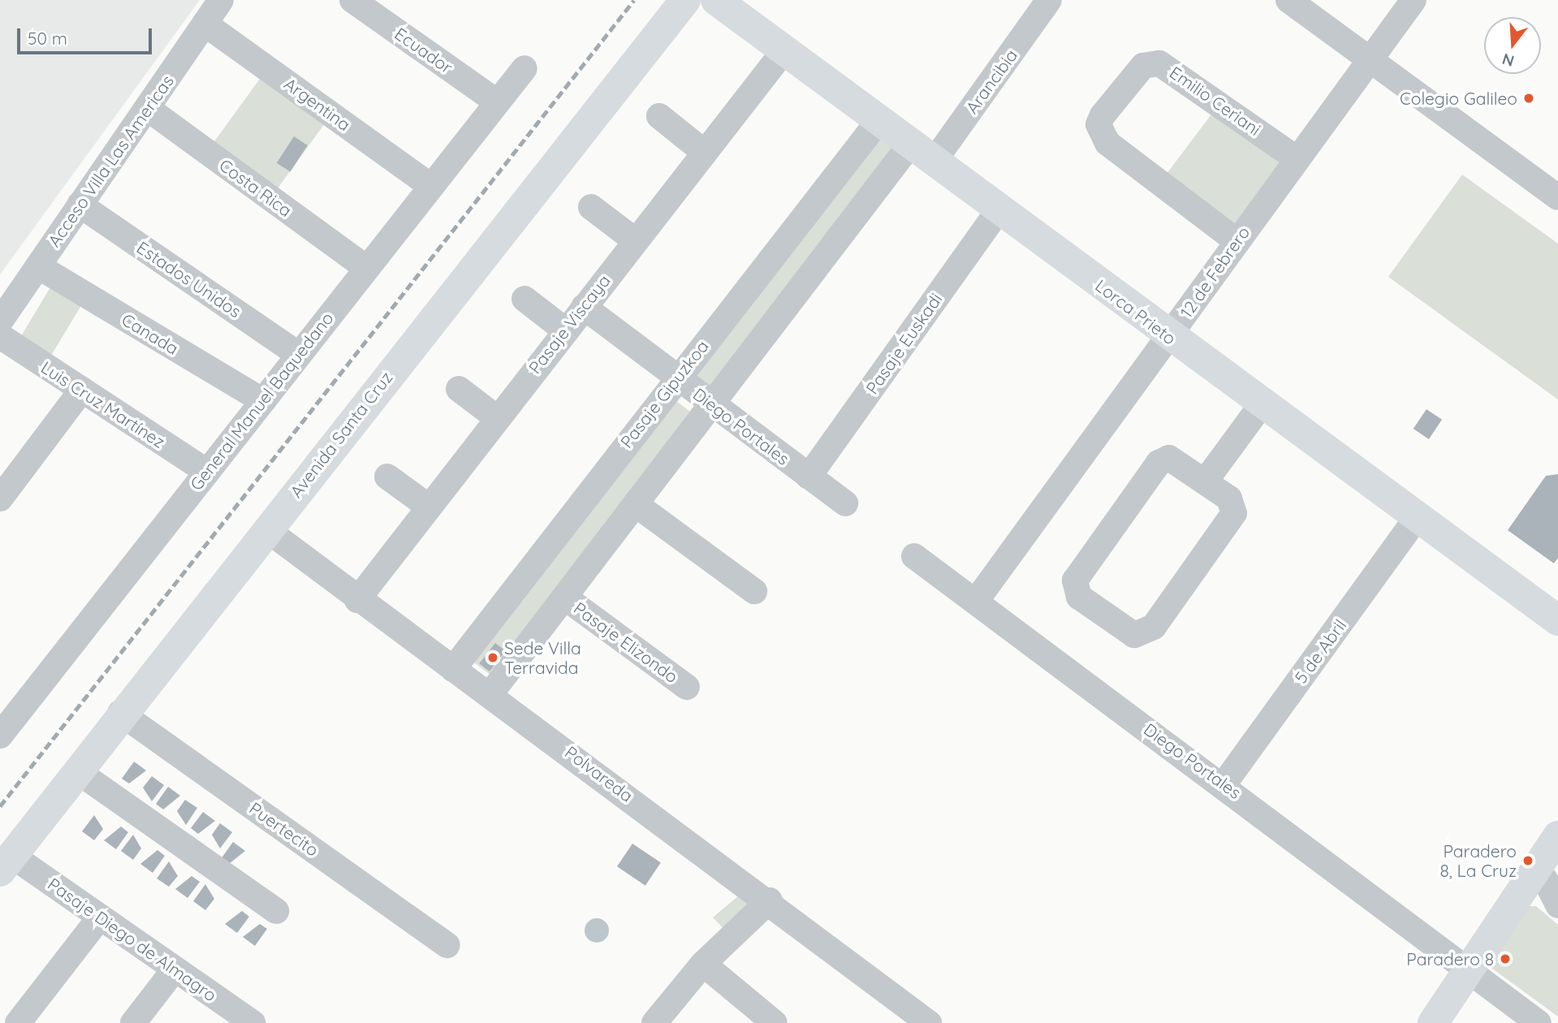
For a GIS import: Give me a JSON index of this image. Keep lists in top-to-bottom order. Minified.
{"streets":{"main road":["Lorca Prieto","Avenida Santa Cruz"],"street":["Ecuador","Arancibia","Emilio Ceriani","Argentina","Acceso Villa Las Americas","Costa Rica","12 de Febrero","Estados Unidos","Pasaje Viscaya","Canada","Pasaje Euskadi","Pasaje Gipuzkoa","General Manuel Baquedano","Luis Cruz Martínez","Diego Portales","Pasaje Elizondo","5 de Abril","Polvareda","Puertecito","Pasaje Diego de Almagro"]},"crossings":[["Ecuador","General Manuel Baquedano"],["Arancibia","Lorca Prieto"],["Emilio Ceriani","12 de Febrero"],["Argentina","Acceso Villa Las Americas"],["Argentina","General Manuel Baquedano"],["Acceso Villa Las Americas","Costa Rica"],["Acceso Villa Las Americas","Estados Unidos"],["Acceso Villa Las Americas","Canada"],["Costa Rica","General Manuel Baquedano"],["12 de Febrero","Lorca Prieto"],["12 de Febrero","Diego Portales"],["Estados Unidos","General Manuel Baquedano"],["Lorca Prieto","Pasaje Viscaya"],["Lorca Prieto","Pasaje Euskadi"],["Lorca Prieto","Pasaje Gipuzkoa"],["Lorca Prieto","5 de Abril"],["Pasaje Viscaya","Diego Portales"],["Pasaje Viscaya","Polvareda"],["Canada","General Manuel Baquedano"],["Pasaje Euskadi","Diego Portales"],["Pasaje Gipuzkoa","Diego Portales"],["Pasaje Gipuzkoa","Polvareda"],["General Manuel Baquedano","Luis Cruz Martínez"],["Diego Portales","5 de Abril"],["Avenida Santa Cruz","Polvareda"],["Avenida Santa Cruz","Puertecito"],["Avenida Santa Cruz","Pasaje Diego de Almagro"]],"places":["Colegio Galileo","Sede Villa Terravida","Paradero 8, La Cruz","Paradero 8"],"scale_bar":"50 m","north":"bottom"}
